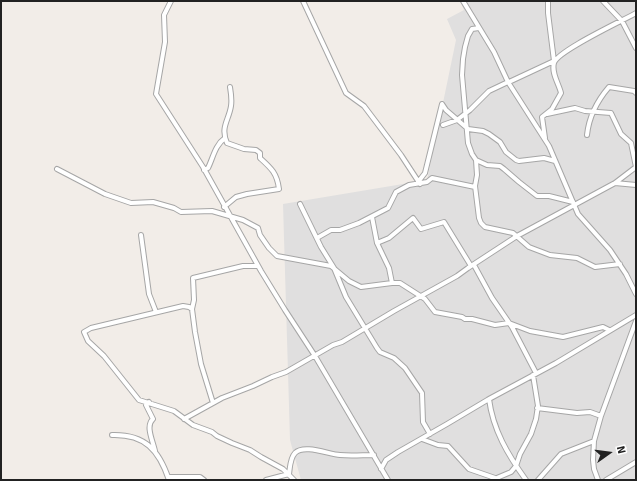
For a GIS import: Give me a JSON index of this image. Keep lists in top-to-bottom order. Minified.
{"north":"right"}
